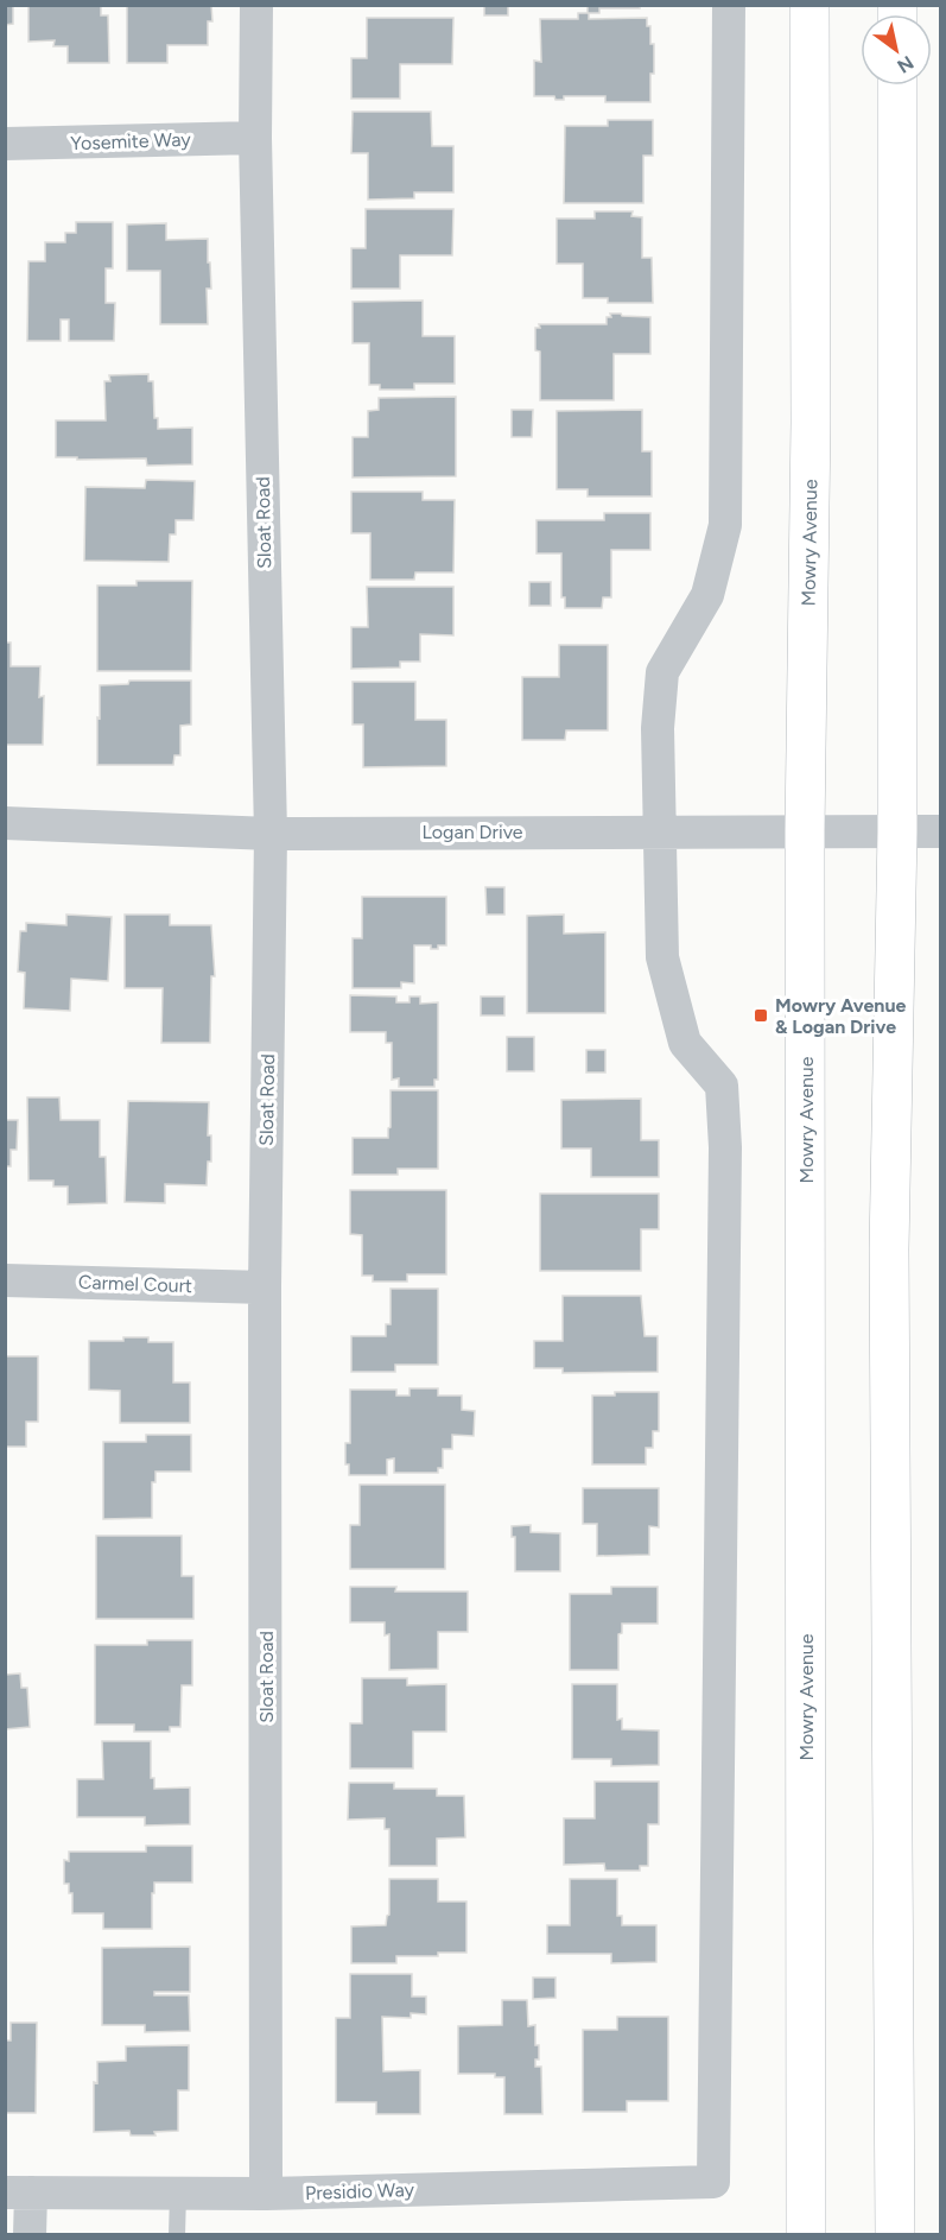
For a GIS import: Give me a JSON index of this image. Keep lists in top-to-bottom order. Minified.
{"streets":{"main road":["Mowry Avenue"],"street":["Yosemite Way","Sloat Road","Logan Drive","Carmel Court","Presidio Way"]},"crossings":[["Yosemite Way","Sloat Road"],["Sloat Road","Logan Drive"],["Sloat Road","Carmel Court"],["Sloat Road","Presidio Way"],["Mowry Avenue","Logan Drive"],["Logan Drive","Presidio Way"]],"places":{"transit":["Mowry Avenue & Logan Drive"]},"north":"bottom right"}
